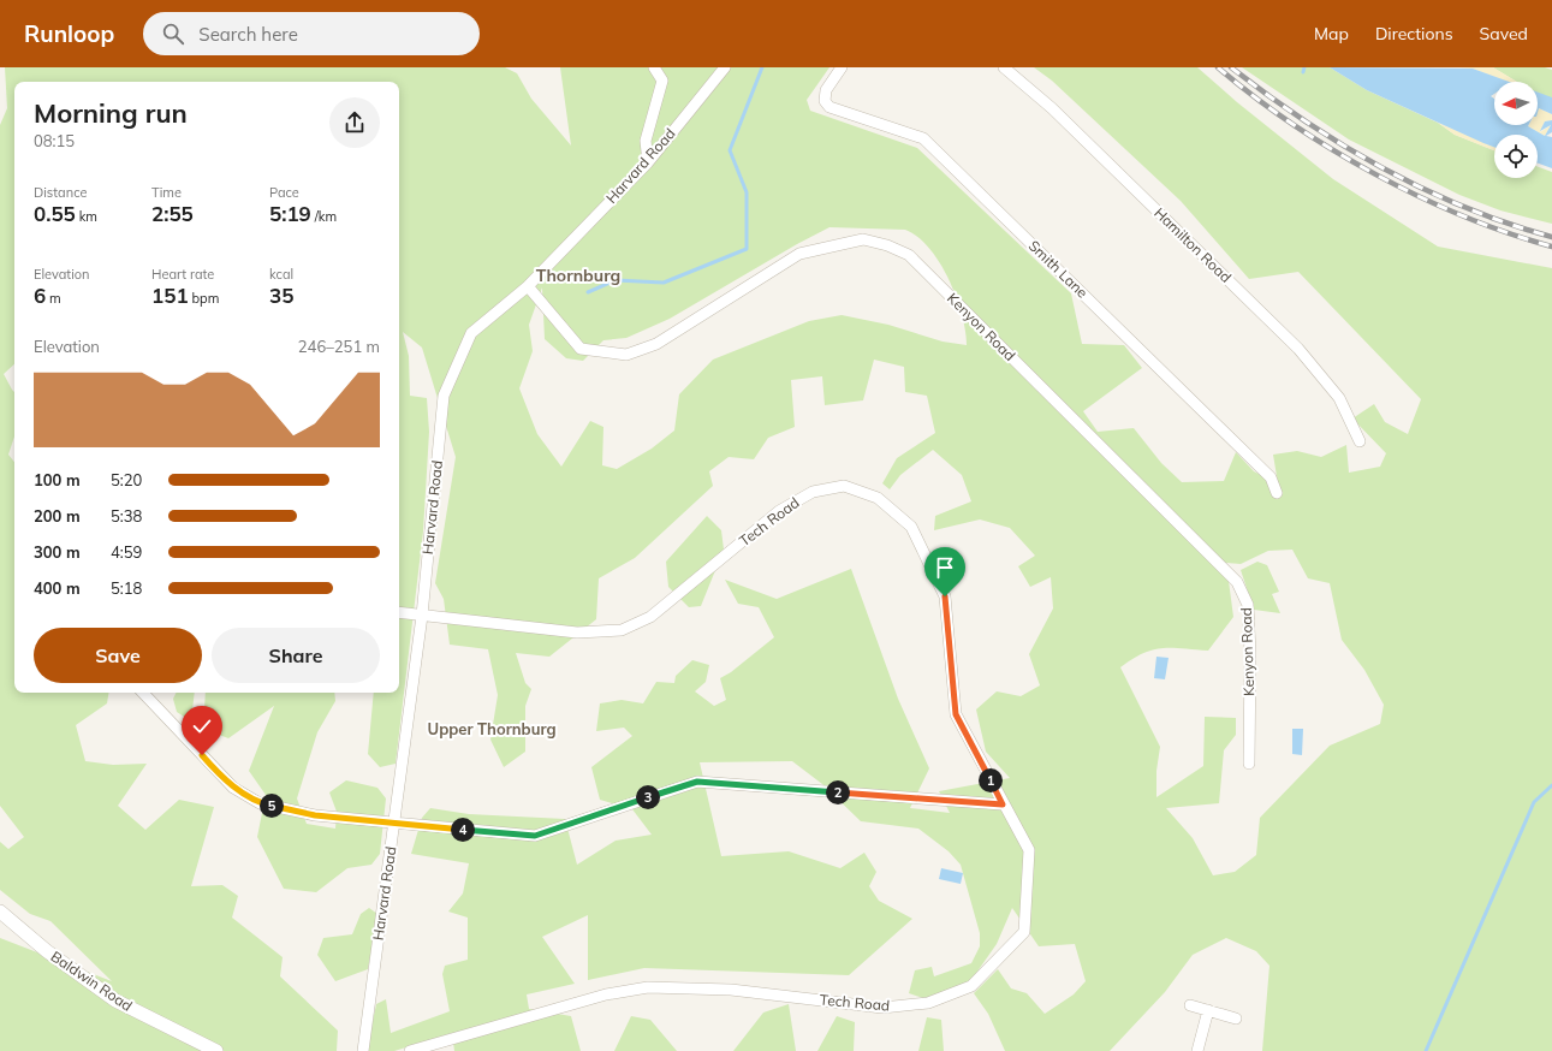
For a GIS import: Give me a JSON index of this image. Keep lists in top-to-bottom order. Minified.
{"streets":{"street":["Harvard Road","Hamilton Road","Smith Lane","Kenyon Road","Tech Road","Baldwin Road"]},"crossings":[["Harvard Road","Kenyon Road"],["Harvard Road","Tech Road"]],"districts":["Thornburg","Upper Thornburg"],"north":"left","page":{"header":"Runloop","search":"Search here","nav":["Map","Directions","Saved"],"heading":["Morning run","08:15"],"stats":[["Distance","0.55 km"],["Time","2:55"],["Pace","5:19 /km"],["Elevation","6 m"],["Heart rate","151 bpm"],["kcal","35"]],"chart":["Elevation","246–251 m"],"list":[{"name":"100 m","note":"5:20"},{"name":"200 m","note":"5:38"},{"name":"300 m","note":"4:59"},{"name":"400 m","note":"5:18"}],"buttons":["Save","Share"],"pins":["1","2","3","5","4"]}}
